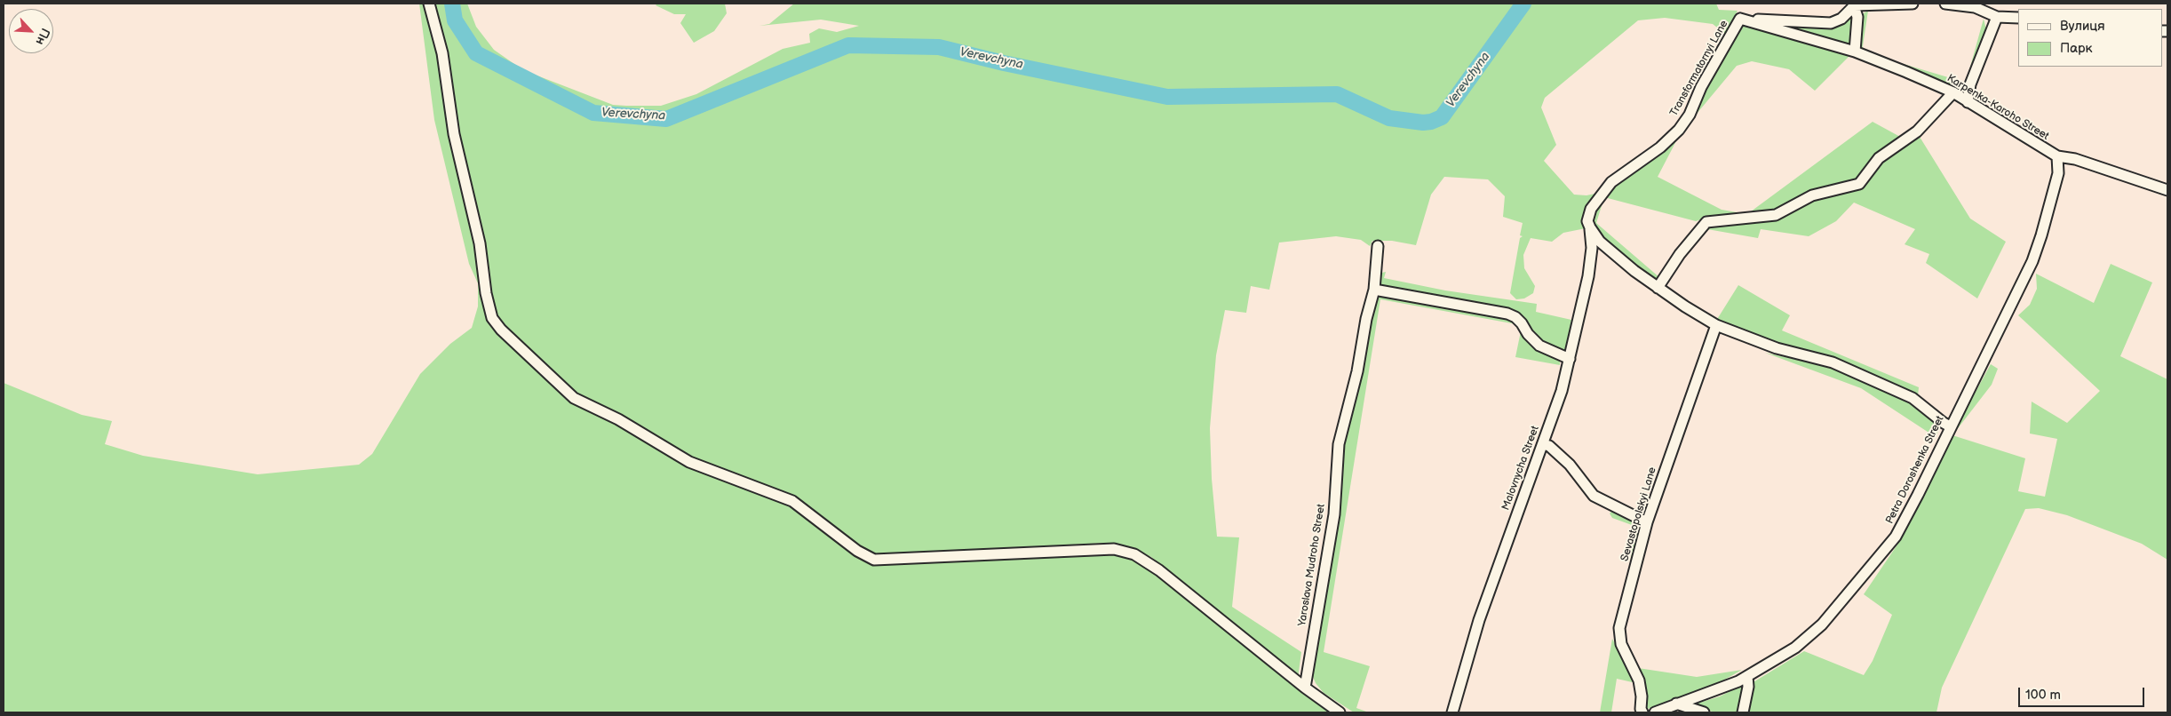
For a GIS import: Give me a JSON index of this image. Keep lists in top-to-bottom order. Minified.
{"streets":{"street":["Transformatornyi Lane","Karpenka-Karoho Street","Malovnycha Street","Petra Doroshenka Street","Sevastopolskyi Lane","Yaroslava Mudroho Street"]},"crossings":[["Transformatornyi Lane","Karpenka-Karoho Street"],["Transformatornyi Lane","Malovnycha Street"],["Karpenka-Karoho Street","Petra Doroshenka Street"]],"water":["Verevchyna"],"legend":["Вулиця","Парк"],"scale_bar":"100 m","north":"bottom right"}
